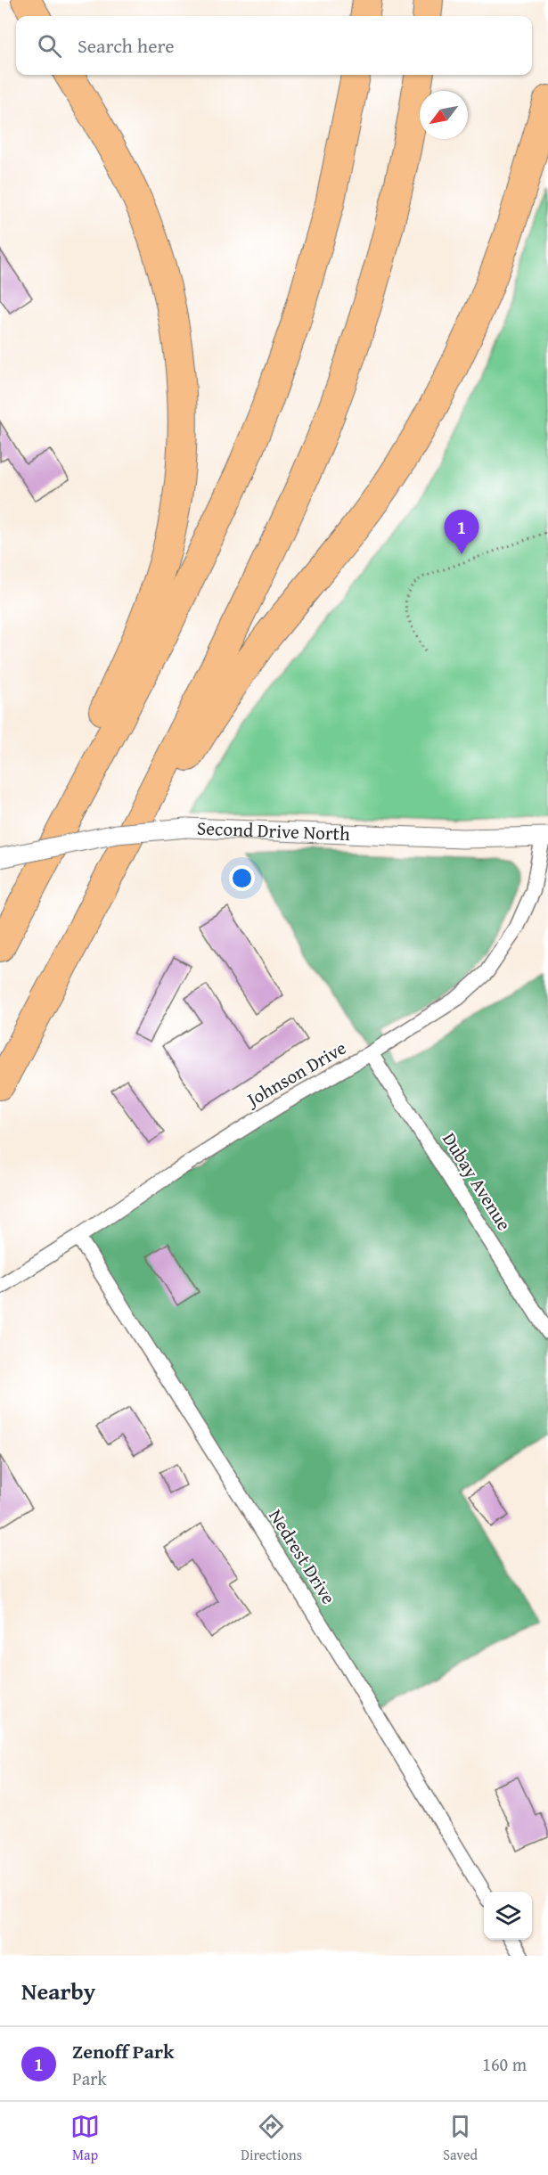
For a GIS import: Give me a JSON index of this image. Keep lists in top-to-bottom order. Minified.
{"streets":{"street":["Second Drive North","Johnson Drive","Dubay Avenue","Nedrest Drive"]},"crossings":[["Second Drive North","Johnson Drive"],["Johnson Drive","Dubay Avenue"],["Johnson Drive","Nedrest Drive"]],"north":"bottom left","page":{"search":"Search here","pins":"1","heading":"Nearby","list":[{"mark":"1","name":"Zenoff Park","note":"Park","value":"160 m"}],"nav":["Map","Directions","Saved"]}}
